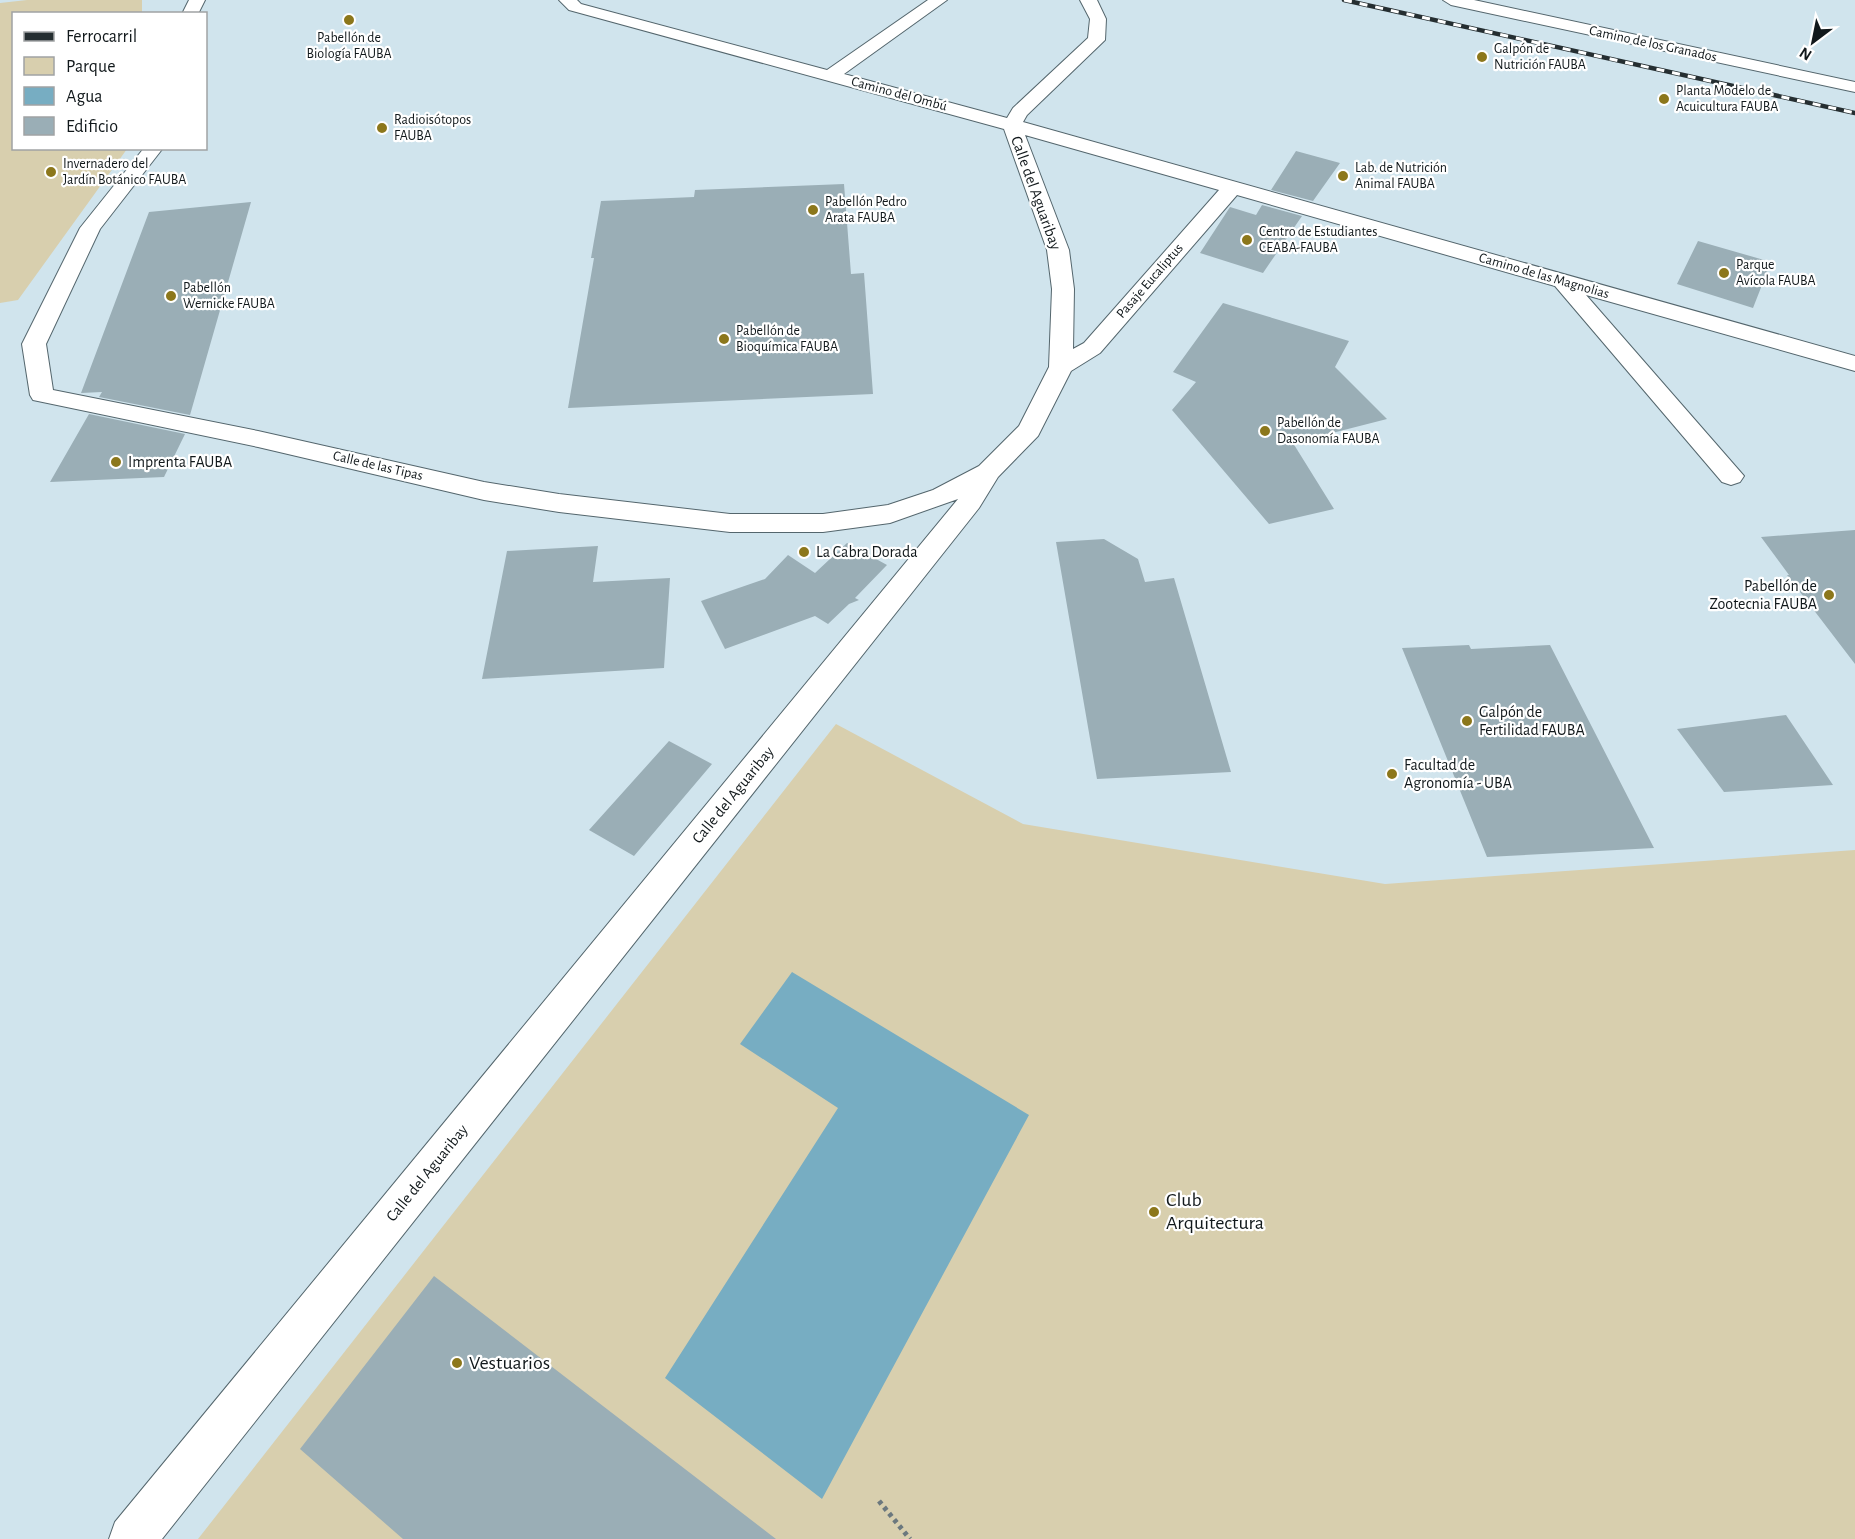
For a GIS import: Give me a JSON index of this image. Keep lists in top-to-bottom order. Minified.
{"streets":{"lane":["Camino de los Granados","Camino del Ombú","Calle del Aguaribay","Camino de las Magnolias","Pasaje Eucaliptus","Calle de las Tipas"]},"crossings":[["Camino del Ombú","Calle del Aguaribay"],["Camino del Ombú","Camino de las Magnolias"],["Camino del Ombú","Pasaje Eucaliptus"],["Calle del Aguaribay","Pasaje Eucaliptus"],["Calle del Aguaribay","Calle de las Tipas"],["Camino de las Magnolias","Pasaje Eucaliptus"]],"places":["Pabellón de Biología FAUBA","Galpón de Nutrición FAUBA","Planta Modelo de Acuicultura FAUBA","Radioisótopos FAUBA","Invernadero del Jardín Botánico FAUBA","Lab. de Nutrición Animal FAUBA","Pabellón Pedro Arata FAUBA","Centro de Estudiantes CEABA-FAUBA","Parque Avícola FAUBA","Pabellón Wernicke FAUBA","Pabellón de Bioquímica FAUBA","Pabellón de Dasonomía FAUBA","Imprenta FAUBA","La Cabra Dorada","Pabellón de Zootecnia FAUBA","Galpón de Fertilidad FAUBA","Facultad de Agronomía - UBA","Club Arquitectura","Vestuarios"],"legend":["Ferrocarril","Parque","Agua","Edificio"],"north":"bottom left"}
